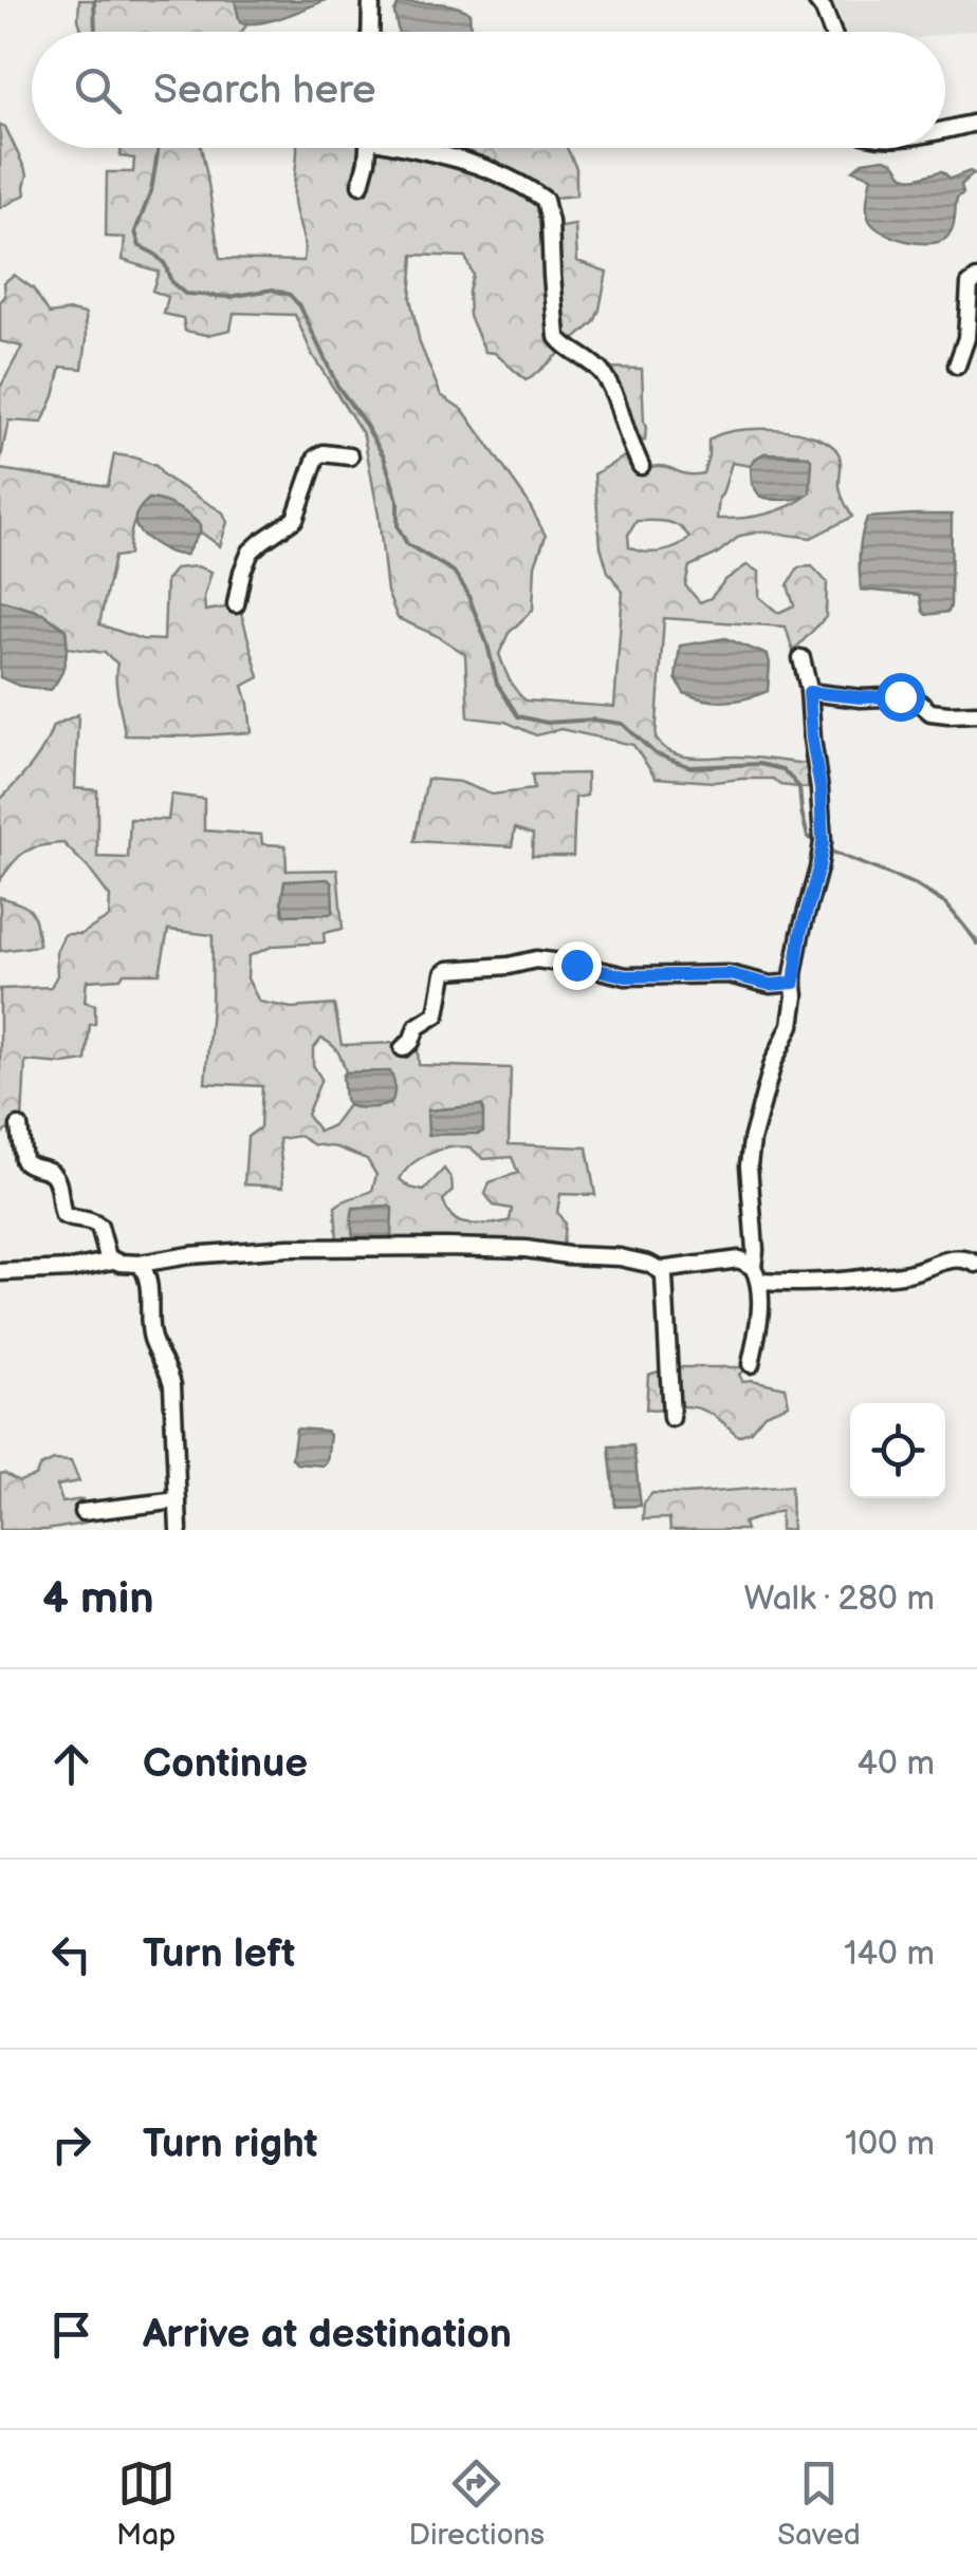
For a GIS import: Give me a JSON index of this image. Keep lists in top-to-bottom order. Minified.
{"page":{"search":"Search here","heading":["4 min","Walk · 280 m"],"list":[["Continue","40 m"],["Turn left","140 m"],["Turn right","100 m"],"Arrive at destination"],"nav":["Map","Directions","Saved"]}}
